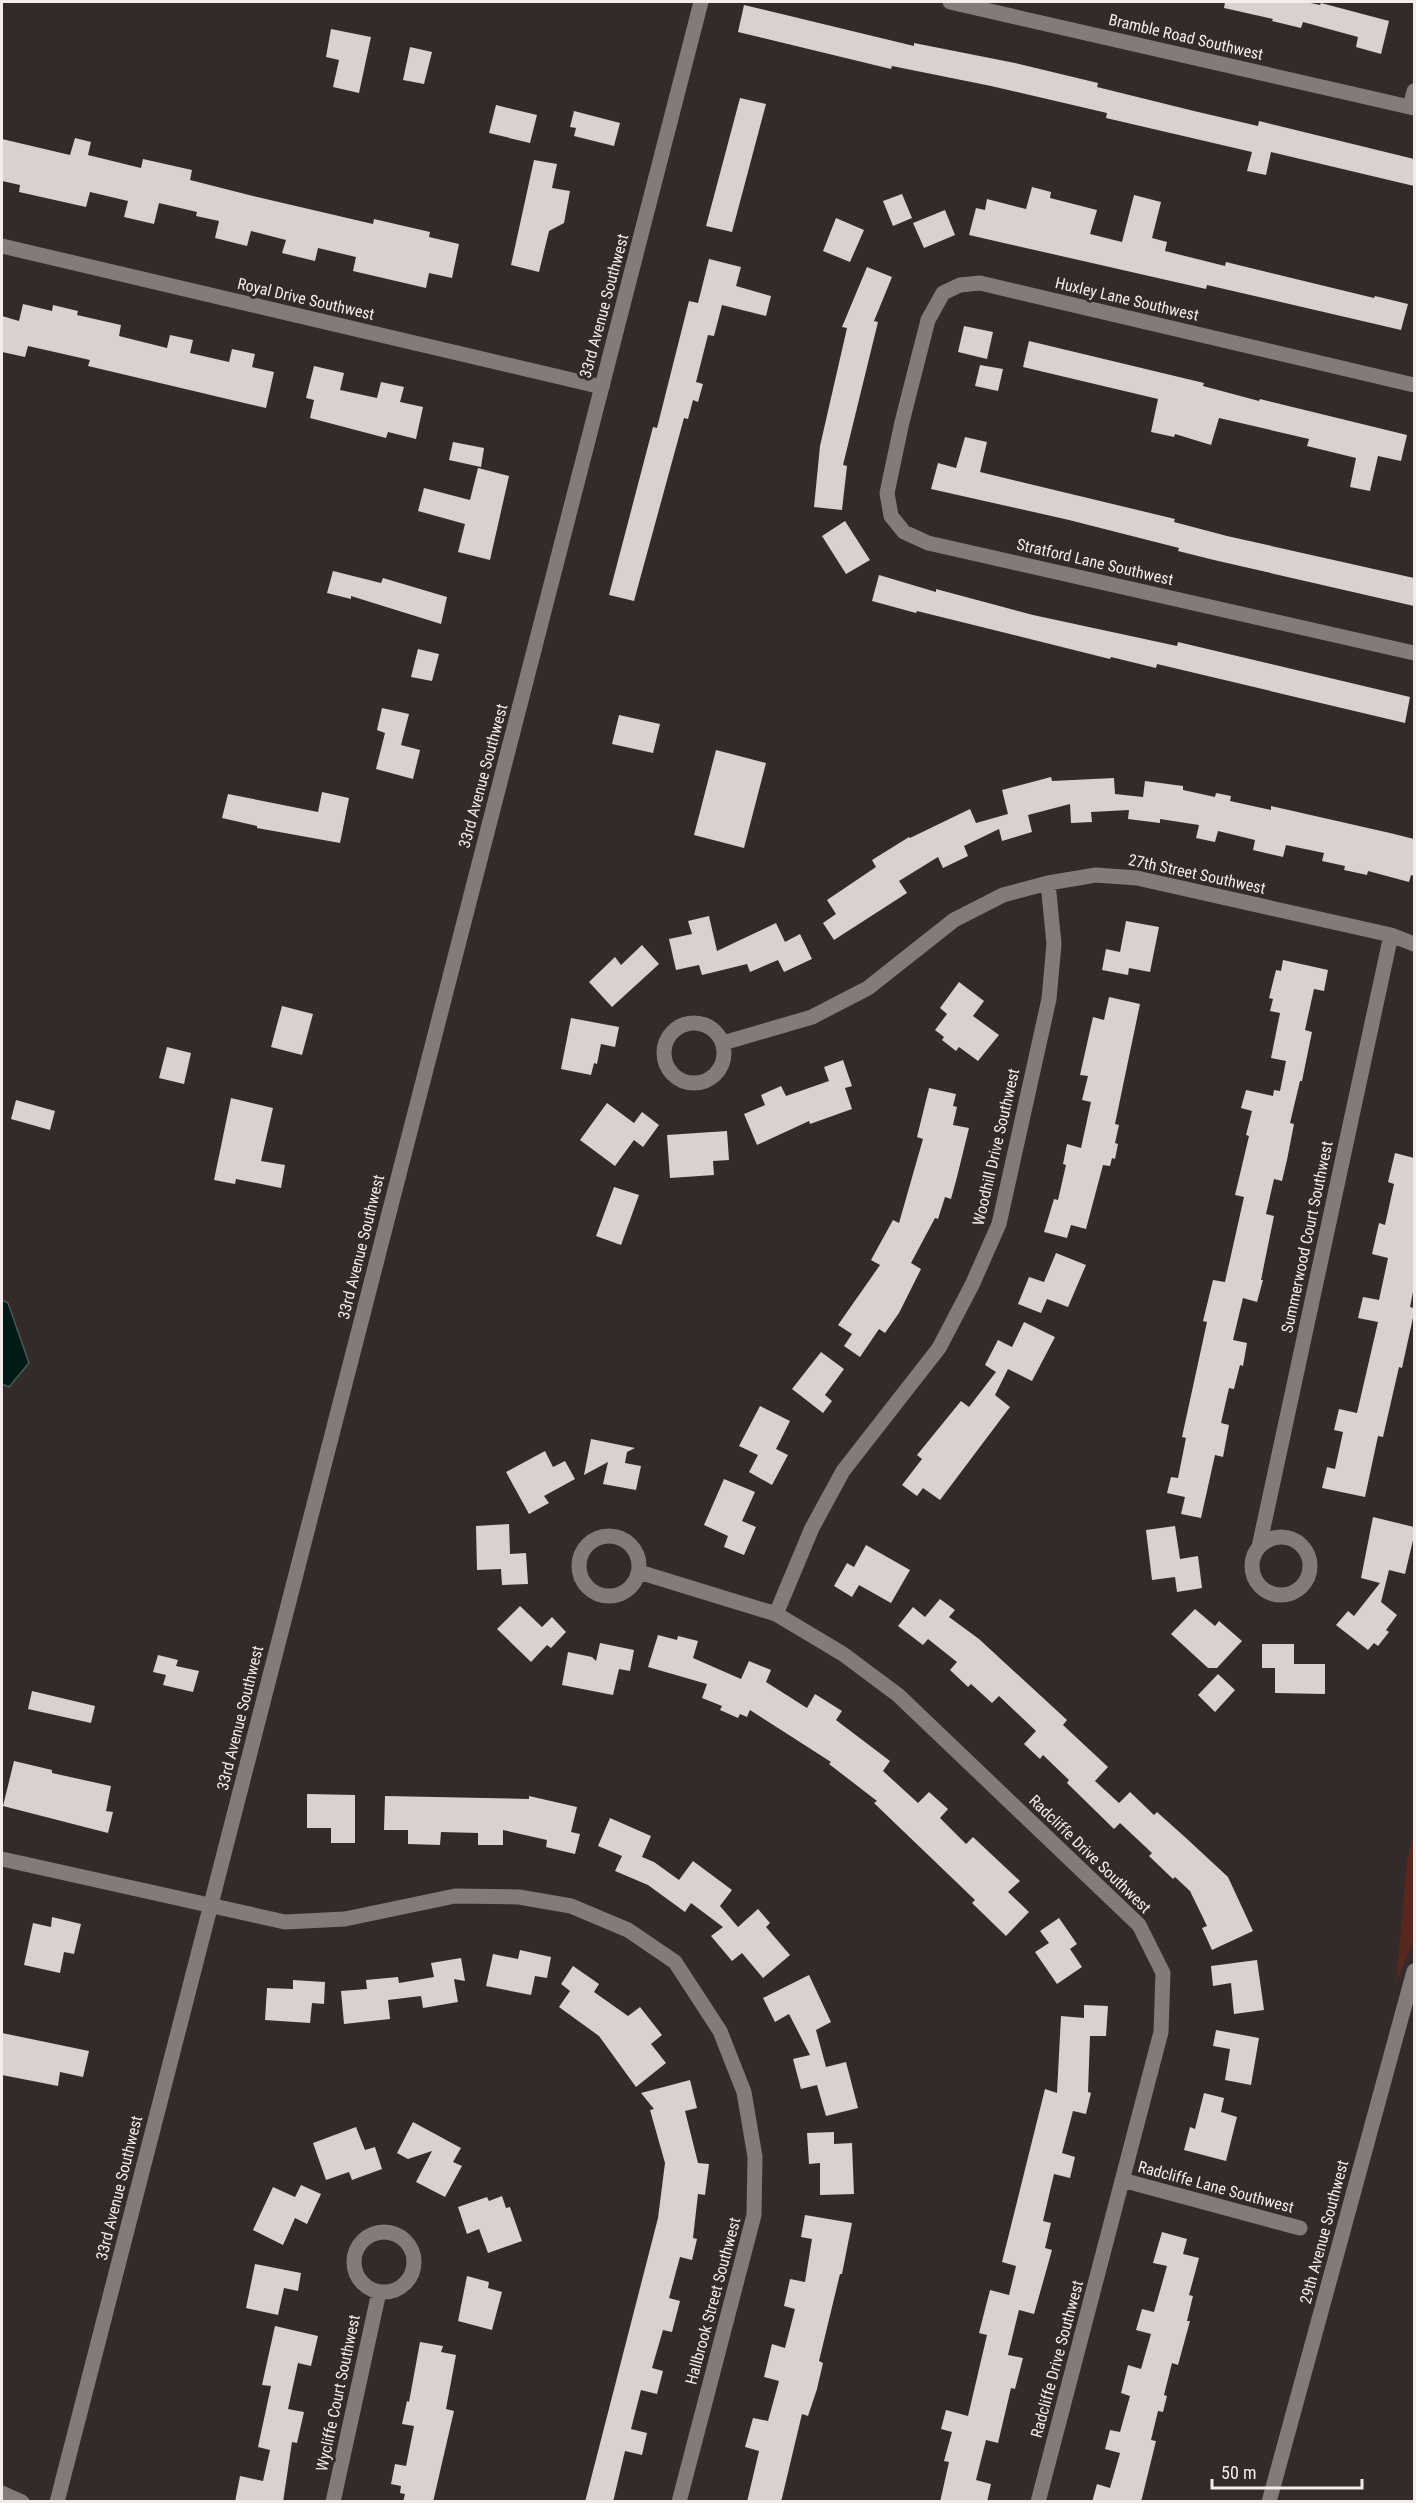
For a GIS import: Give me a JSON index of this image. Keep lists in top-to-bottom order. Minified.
{"streets":{"street":["Bramble Road Southwest","Royal Drive Southwest","Huxley Lane Southwest","33rd Avenue Southwest","Stratford Lane Southwest","27th Street Southwest","Woodhill Drive Southwest","Summerwood Court Southwest","Radcliffe Drive Southwest","Radcliffe Lane Southwest","29th Avenue Southwest","Hallbrook Street Southwest","Wycliffe Court Southwest"]},"crossings":[["Royal Drive Southwest","33rd Avenue Southwest"],["Huxley Lane Southwest","Stratford Lane Southwest"],["33rd Avenue Southwest","Hallbrook Street Southwest"],["27th Street Southwest","Woodhill Drive Southwest"],["27th Street Southwest","Summerwood Court Southwest"],["Woodhill Drive Southwest","Radcliffe Drive Southwest"],["Radcliffe Drive Southwest","Radcliffe Lane Southwest"]],"scale_bar":"50 m"}
